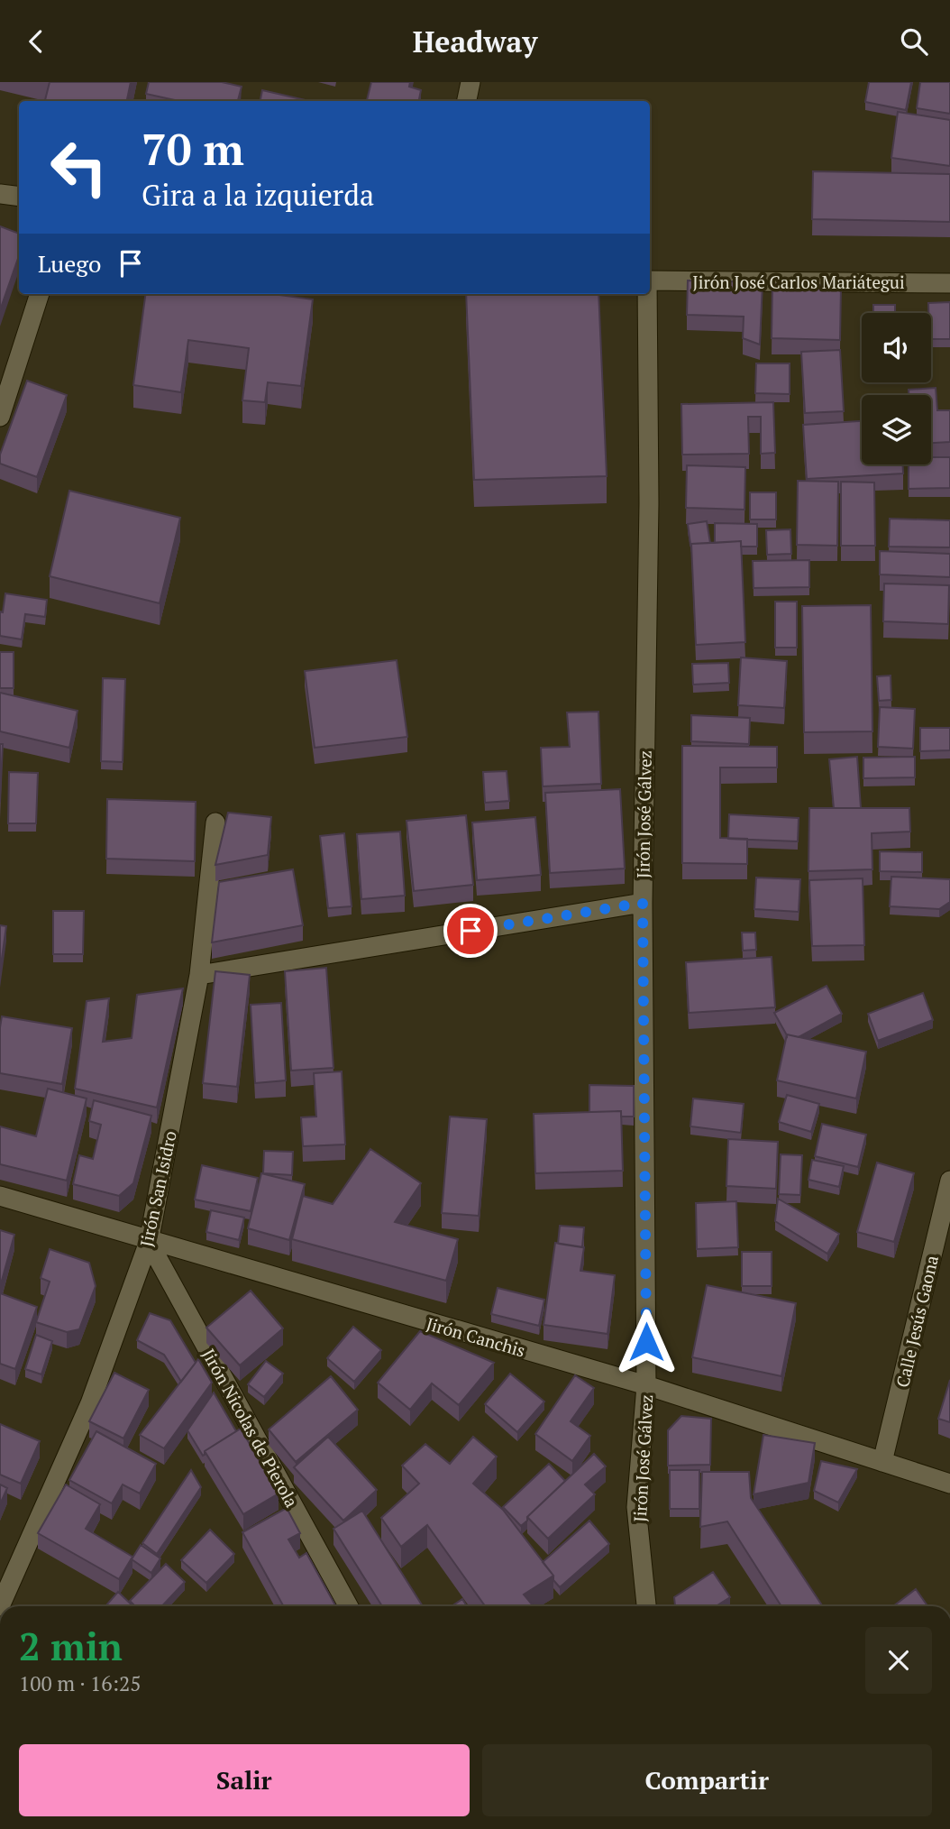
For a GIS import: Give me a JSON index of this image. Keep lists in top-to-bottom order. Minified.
{"streets":{"street":["Jirón José Carlos Mariátegui","Jirón José Gálvez","Jirón San Isidro","Calle Jesús Gaona","Jirón Canchis","Jirón Nicolas de Pierola"]},"crossings":[["Jirón José Gálvez","Jirón Canchis"],["Jirón San Isidro","Jirón Canchis"],["Jirón San Isidro","Jirón Nicolas de Pierola"],["Calle Jesús Gaona","Jirón Canchis"],["Jirón Canchis","Jirón Nicolas de Pierola"]],"page":{"header":"Headway","turn":["70 m","Gira a la izquierda"],"then":"Luego","heading":["2 min","100 m · 16:25"],"buttons":["Salir","Compartir"]}}
